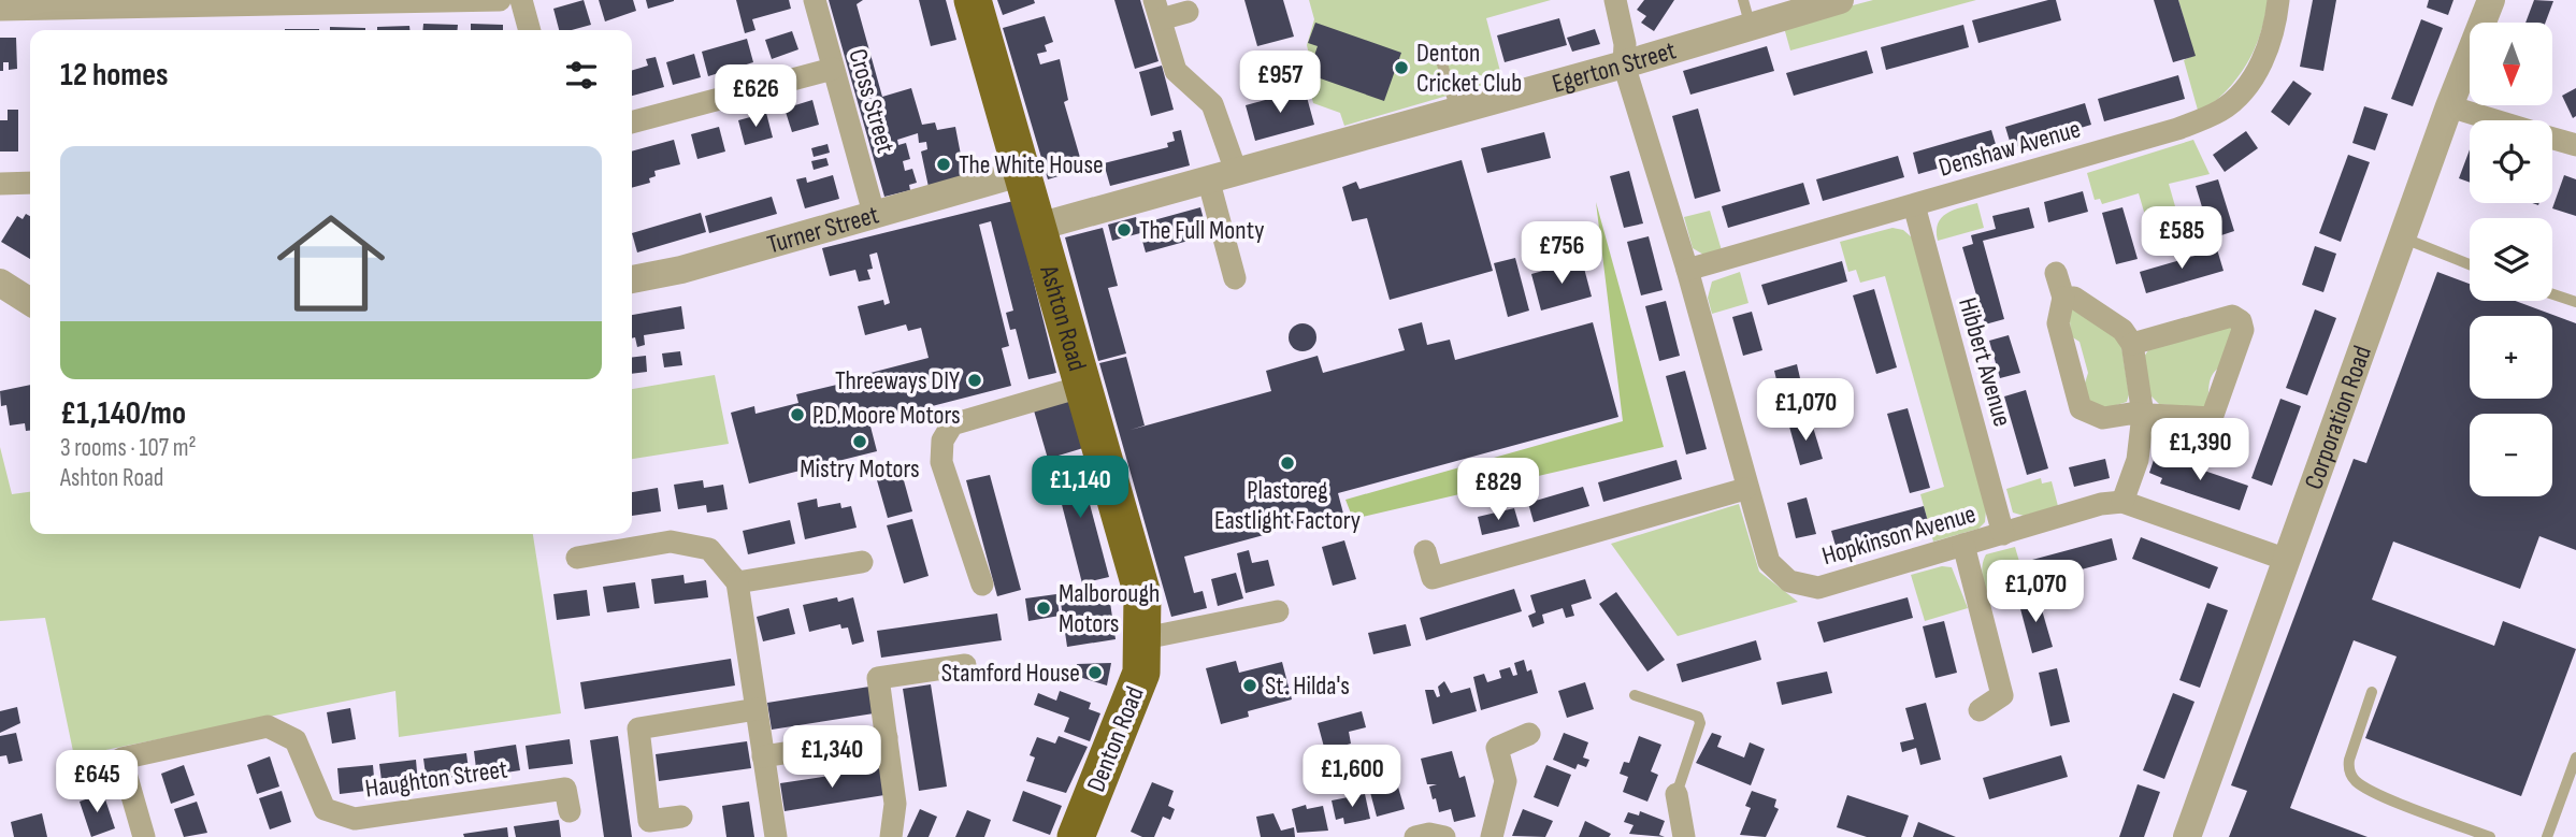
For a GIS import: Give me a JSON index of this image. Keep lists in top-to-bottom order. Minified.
{"streets":{"highway":["Ashton Road","Denton Road"],"street":["Egerton Street","Cross Street","Denshaw Avenue","Turner Street","Hibbert Avenue","Corporation Road","Hopkinson Avenue","Haughton Street"]},"crossings":[["Egerton Street","Ashton Road"],["Egerton Street","Hopkinson Avenue"],["Cross Street","Turner Street"],["Denshaw Avenue","Hibbert Avenue"],["Denshaw Avenue","Hopkinson Avenue"],["Turner Street","Ashton Road"],["Ashton Road","Denton Road"],["Hibbert Avenue","Hopkinson Avenue"],["Corporation Road","Hopkinson Avenue"]],"places":["Denton Cricket Club","The White House","The Full Monty","Threeways DIY","P.D.Moore Motors","Mistry Motors","Plastoreg Eastlight Factory","Malborough Motors","Stamford House","St. Hilda's"],"north":"bottom","page":{"map_buttons":["+","−"],"heading":"12 homes","price":["£957","£626","£585","£756","£1,070","£1,390","£1,140","£829","£1,070","£1,340","£1,600","£645"],"list":[{"name":"£1,140/mo","note":"3 rooms · 107 m² · Ashton Road"}]}}
